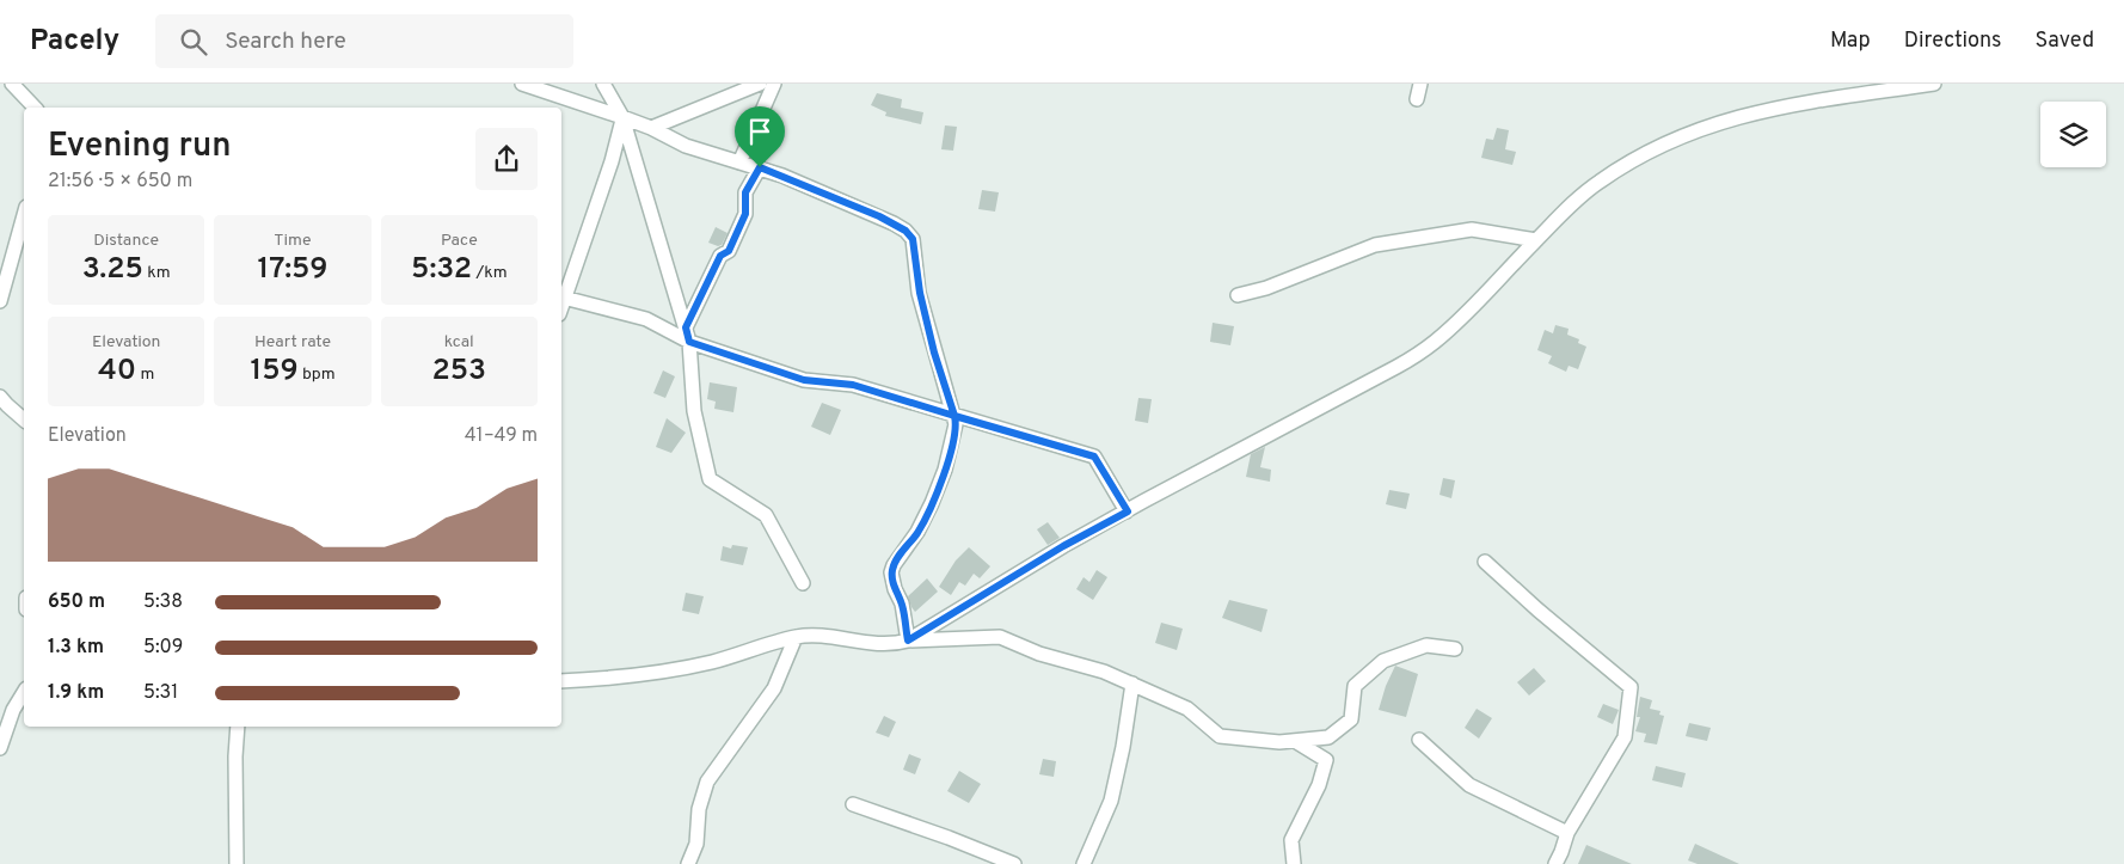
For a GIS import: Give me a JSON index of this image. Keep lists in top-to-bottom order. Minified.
{"page":{"header":"Pacely","search":"Search here","nav":["Map","Directions","Saved"],"heading":["Evening run","21:56 · 5 × 650 m"],"stats":[["Distance","3.25 km"],["Time","17:59"],["Pace","5:32 /km"],["Elevation","40 m"],["Heart rate","159 bpm"],["kcal","253"]],"chart":["Elevation","41–49 m"],"list":[{"name":"650 m","note":"5:38"},{"name":"1.3 km","note":"5:09"},{"name":"1.9 km","note":"5:31"}]}}
